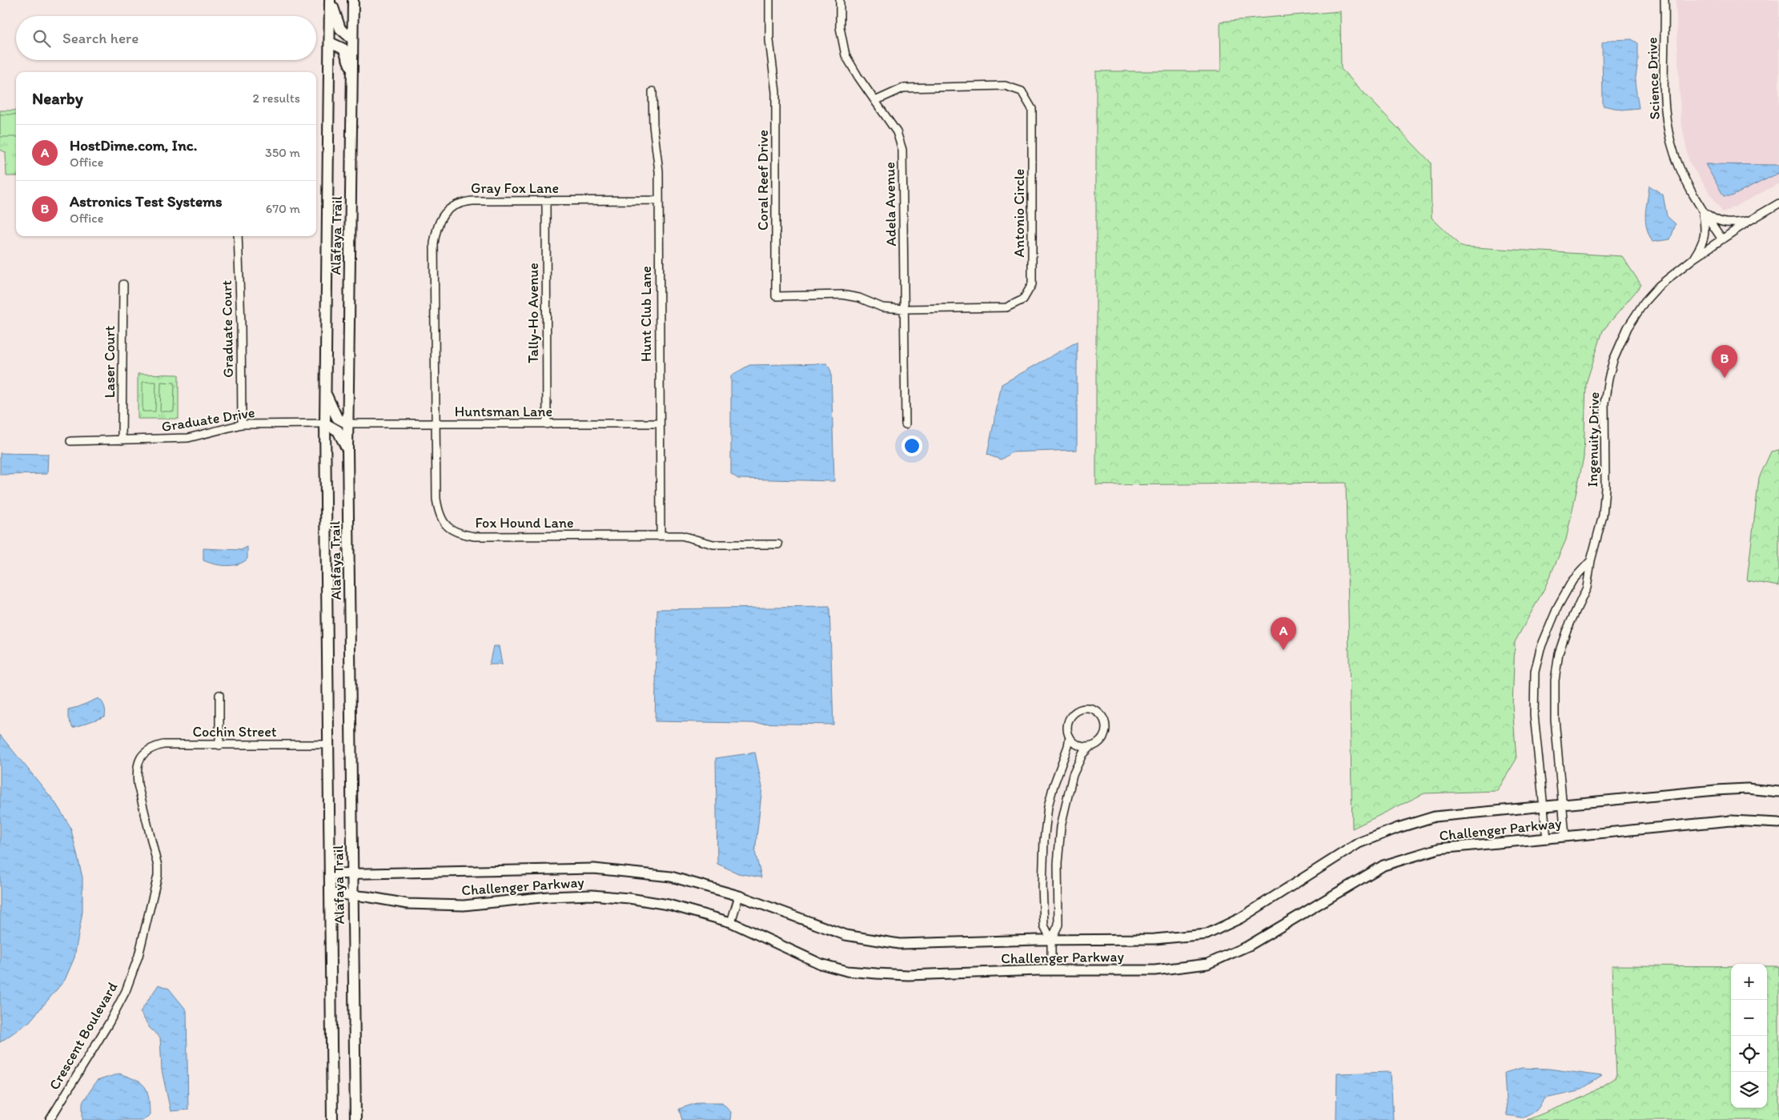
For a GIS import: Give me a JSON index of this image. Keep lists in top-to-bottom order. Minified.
{"streets":{"main road":["Alafaya Trail","Challenger Parkway"],"street":["Science Drive","Coral Reef Drive","Gray Fox Lane","Adela Avenue","Antonio Circle","Tally-Ho Avenue","Hunt Club Lane","Graduate Court","Laser Court","Huntsman Lane","Graduate Drive","Ingenuity Drive","Fox Hound Lane","Cochin Street","Crescent Boulevard"]},"crossings":[["Science Drive","Ingenuity Drive"],["Coral Reef Drive","Antonio Circle"],["Gray Fox Lane","Tally-Ho Avenue"],["Gray Fox Lane","Hunt Club Lane"],["Gray Fox Lane","Huntsman Lane"],["Gray Fox Lane","Fox Hound Lane"],["Adela Avenue","Antonio Circle"],["Alafaya Trail","Huntsman Lane"],["Alafaya Trail","Graduate Drive"],["Alafaya Trail","Cochin Street"],["Alafaya Trail","Challenger Parkway"],["Tally-Ho Avenue","Huntsman Lane"],["Hunt Club Lane","Huntsman Lane"],["Hunt Club Lane","Fox Hound Lane"],["Graduate Court","Graduate Drive"],["Laser Court","Graduate Drive"],["Huntsman Lane","Fox Hound Lane"],["Ingenuity Drive","Challenger Parkway"],["Cochin Street","Crescent Boulevard"]],"page":{"search":"Search here","heading":["Nearby","2 results"],"list":[{"mark":"A","name":"HostDime.com, Inc.","note":"Office","value":"350 m"},{"mark":"B","name":"Astronics Test Systems","note":"Office","value":"670 m"}],"pins":["B","A"],"map_buttons":["+","−"]}}
